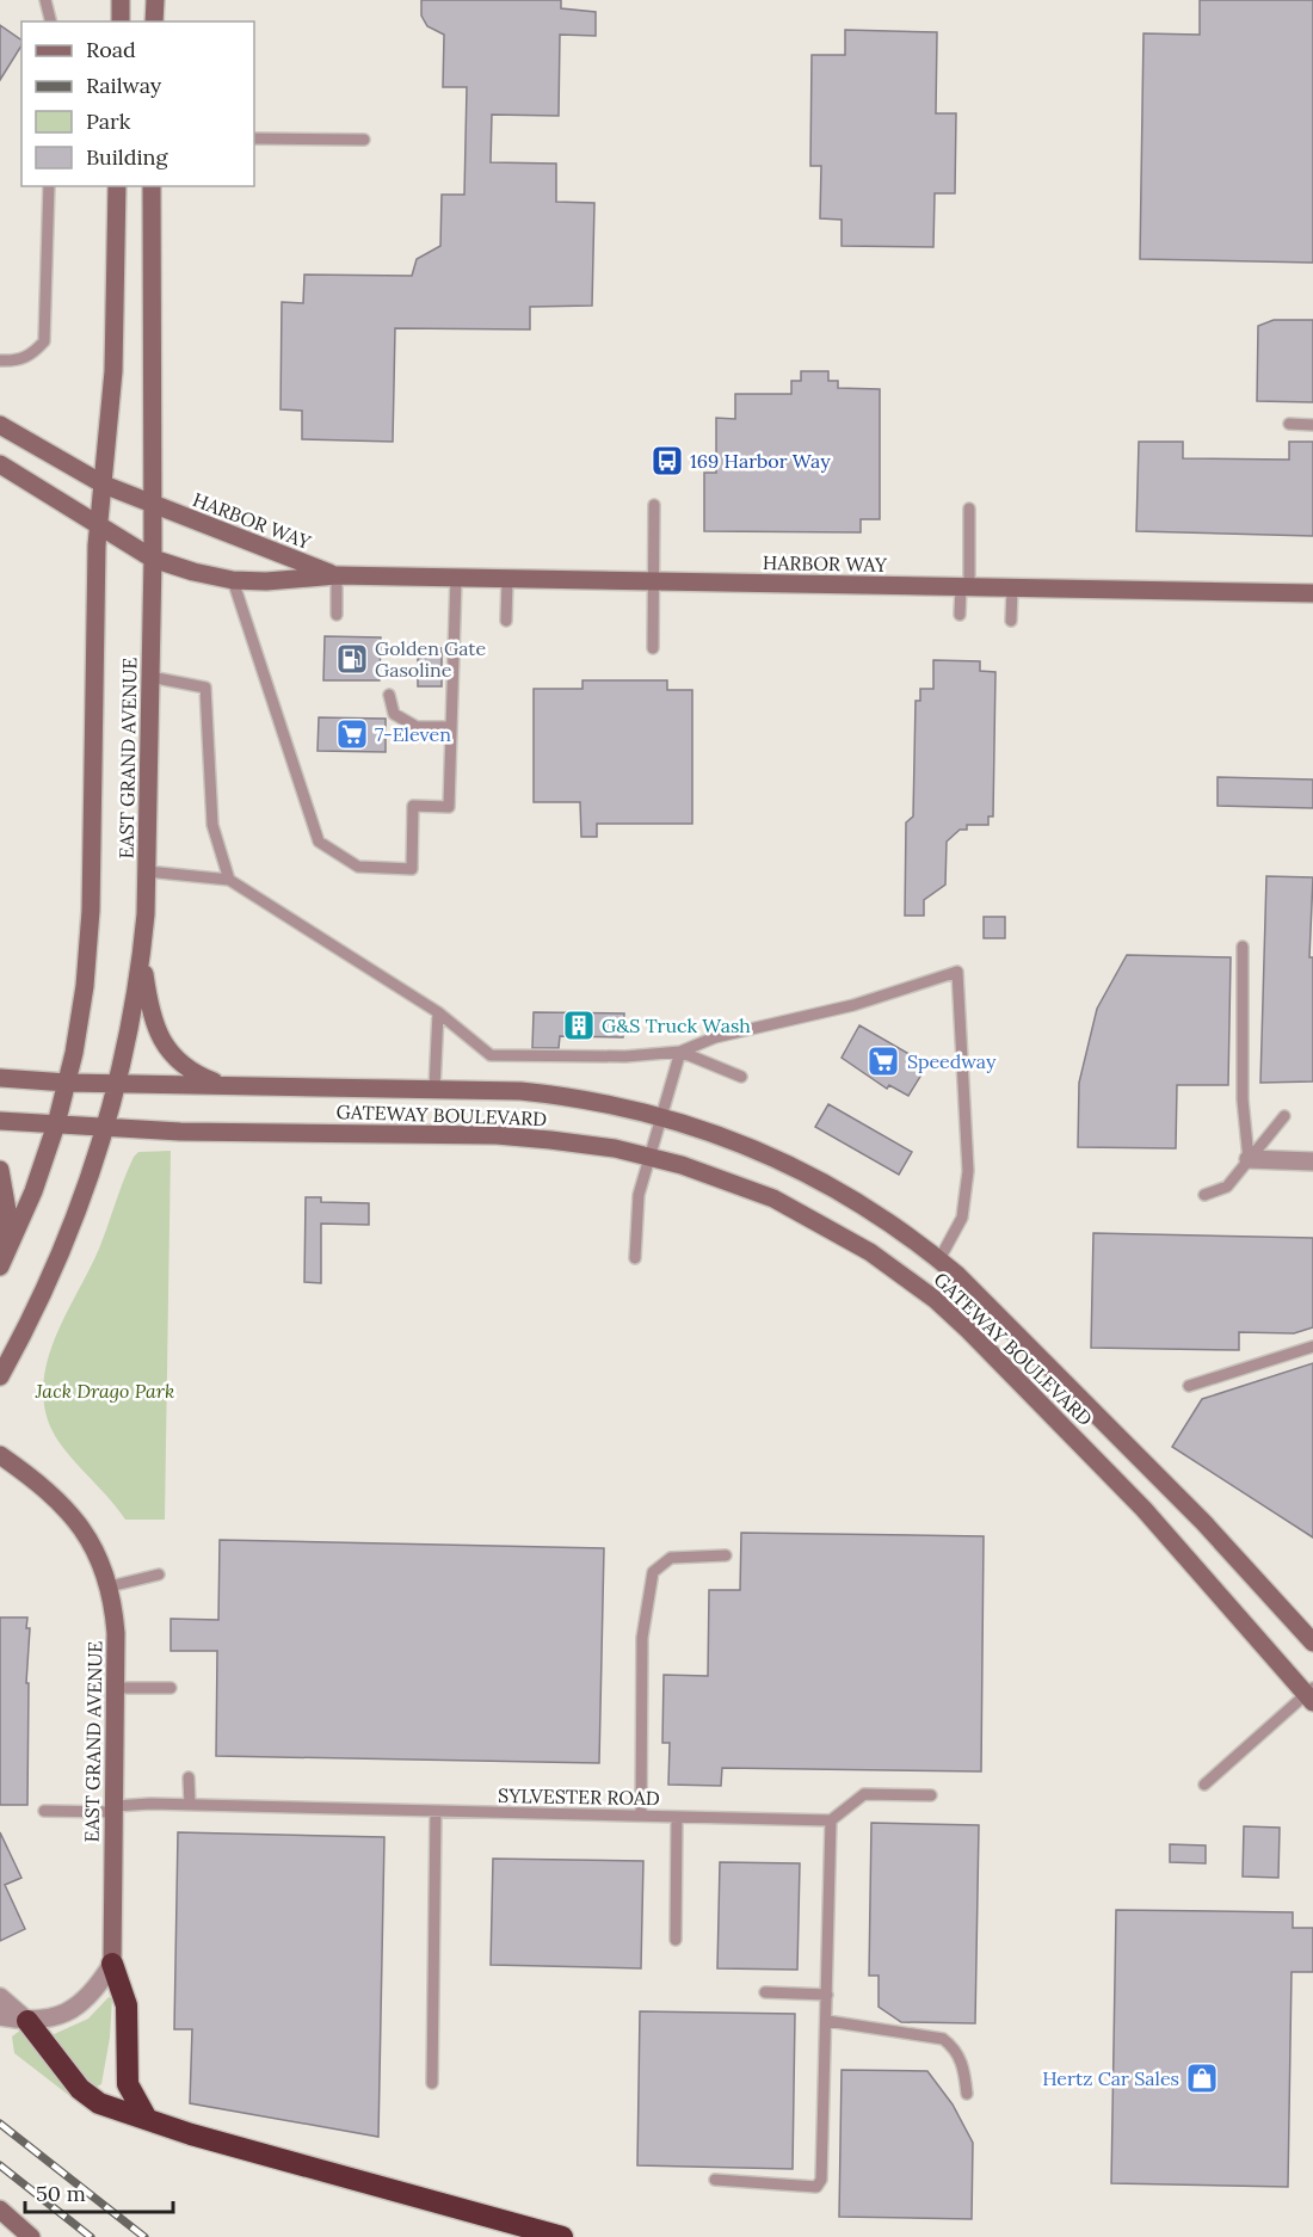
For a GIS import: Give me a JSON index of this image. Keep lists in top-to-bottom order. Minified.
{"streets":{"main road":["HARBOR WAY","EAST GRAND AVENUE","GATEWAY BOULEVARD"],"lane":["SYLVESTER ROAD"]},"crossings":[["HARBOR WAY","EAST GRAND AVENUE"],["EAST GRAND AVENUE","GATEWAY BOULEVARD"],["EAST GRAND AVENUE","SYLVESTER ROAD"]],"parks":["Jack Drago Park"],"places":{"bus stop":["169 Harbor Way"],"fuel station":["Golden Gate Gasoline"],"supermarket":["7-Eleven","Speedway"],"building":["G&S Truck Wash"],"shop":["Hertz Car Sales"]},"legend":["Road","Railway","Park","Building"],"scale_bar":"50 m"}
